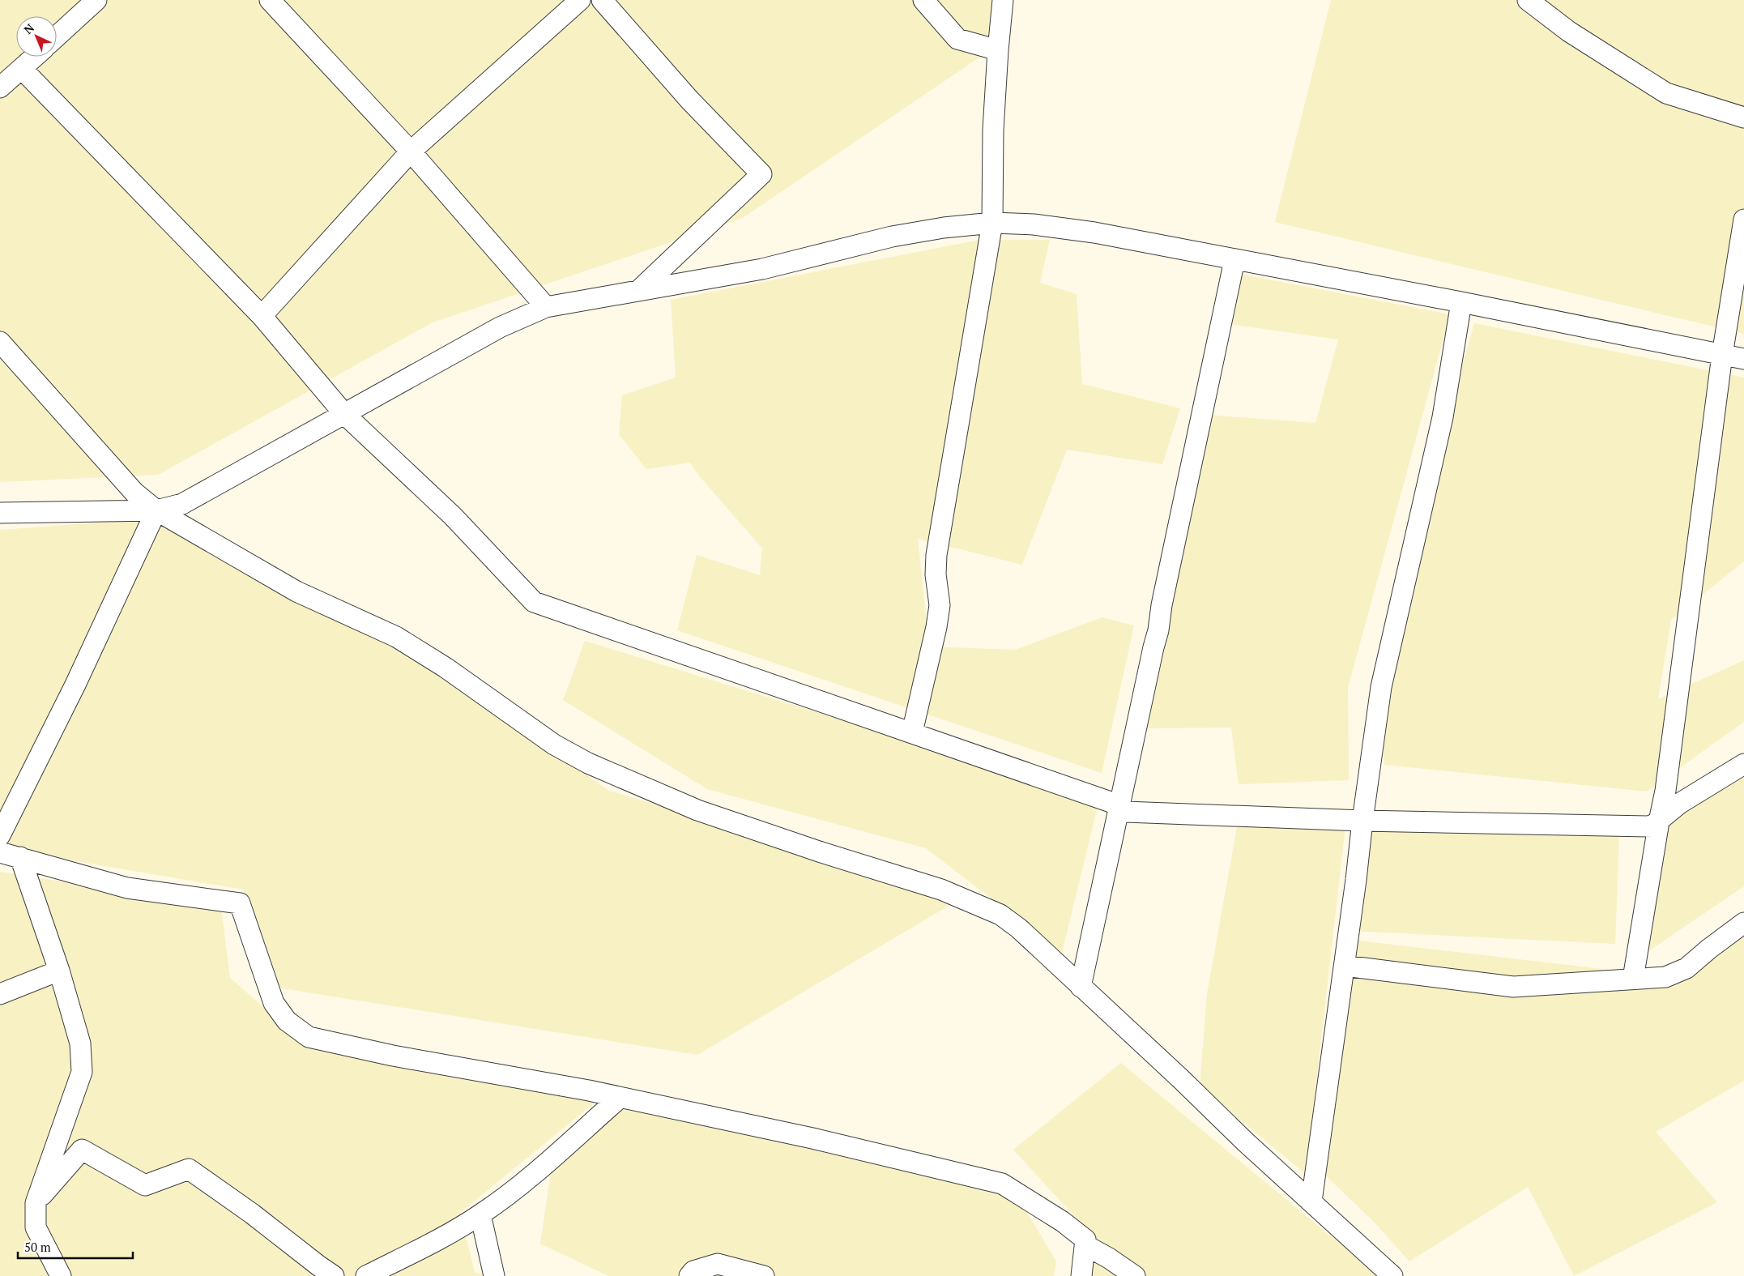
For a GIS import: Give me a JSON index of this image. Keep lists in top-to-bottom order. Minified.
{"scale_bar":"50 m","north":"top left"}
